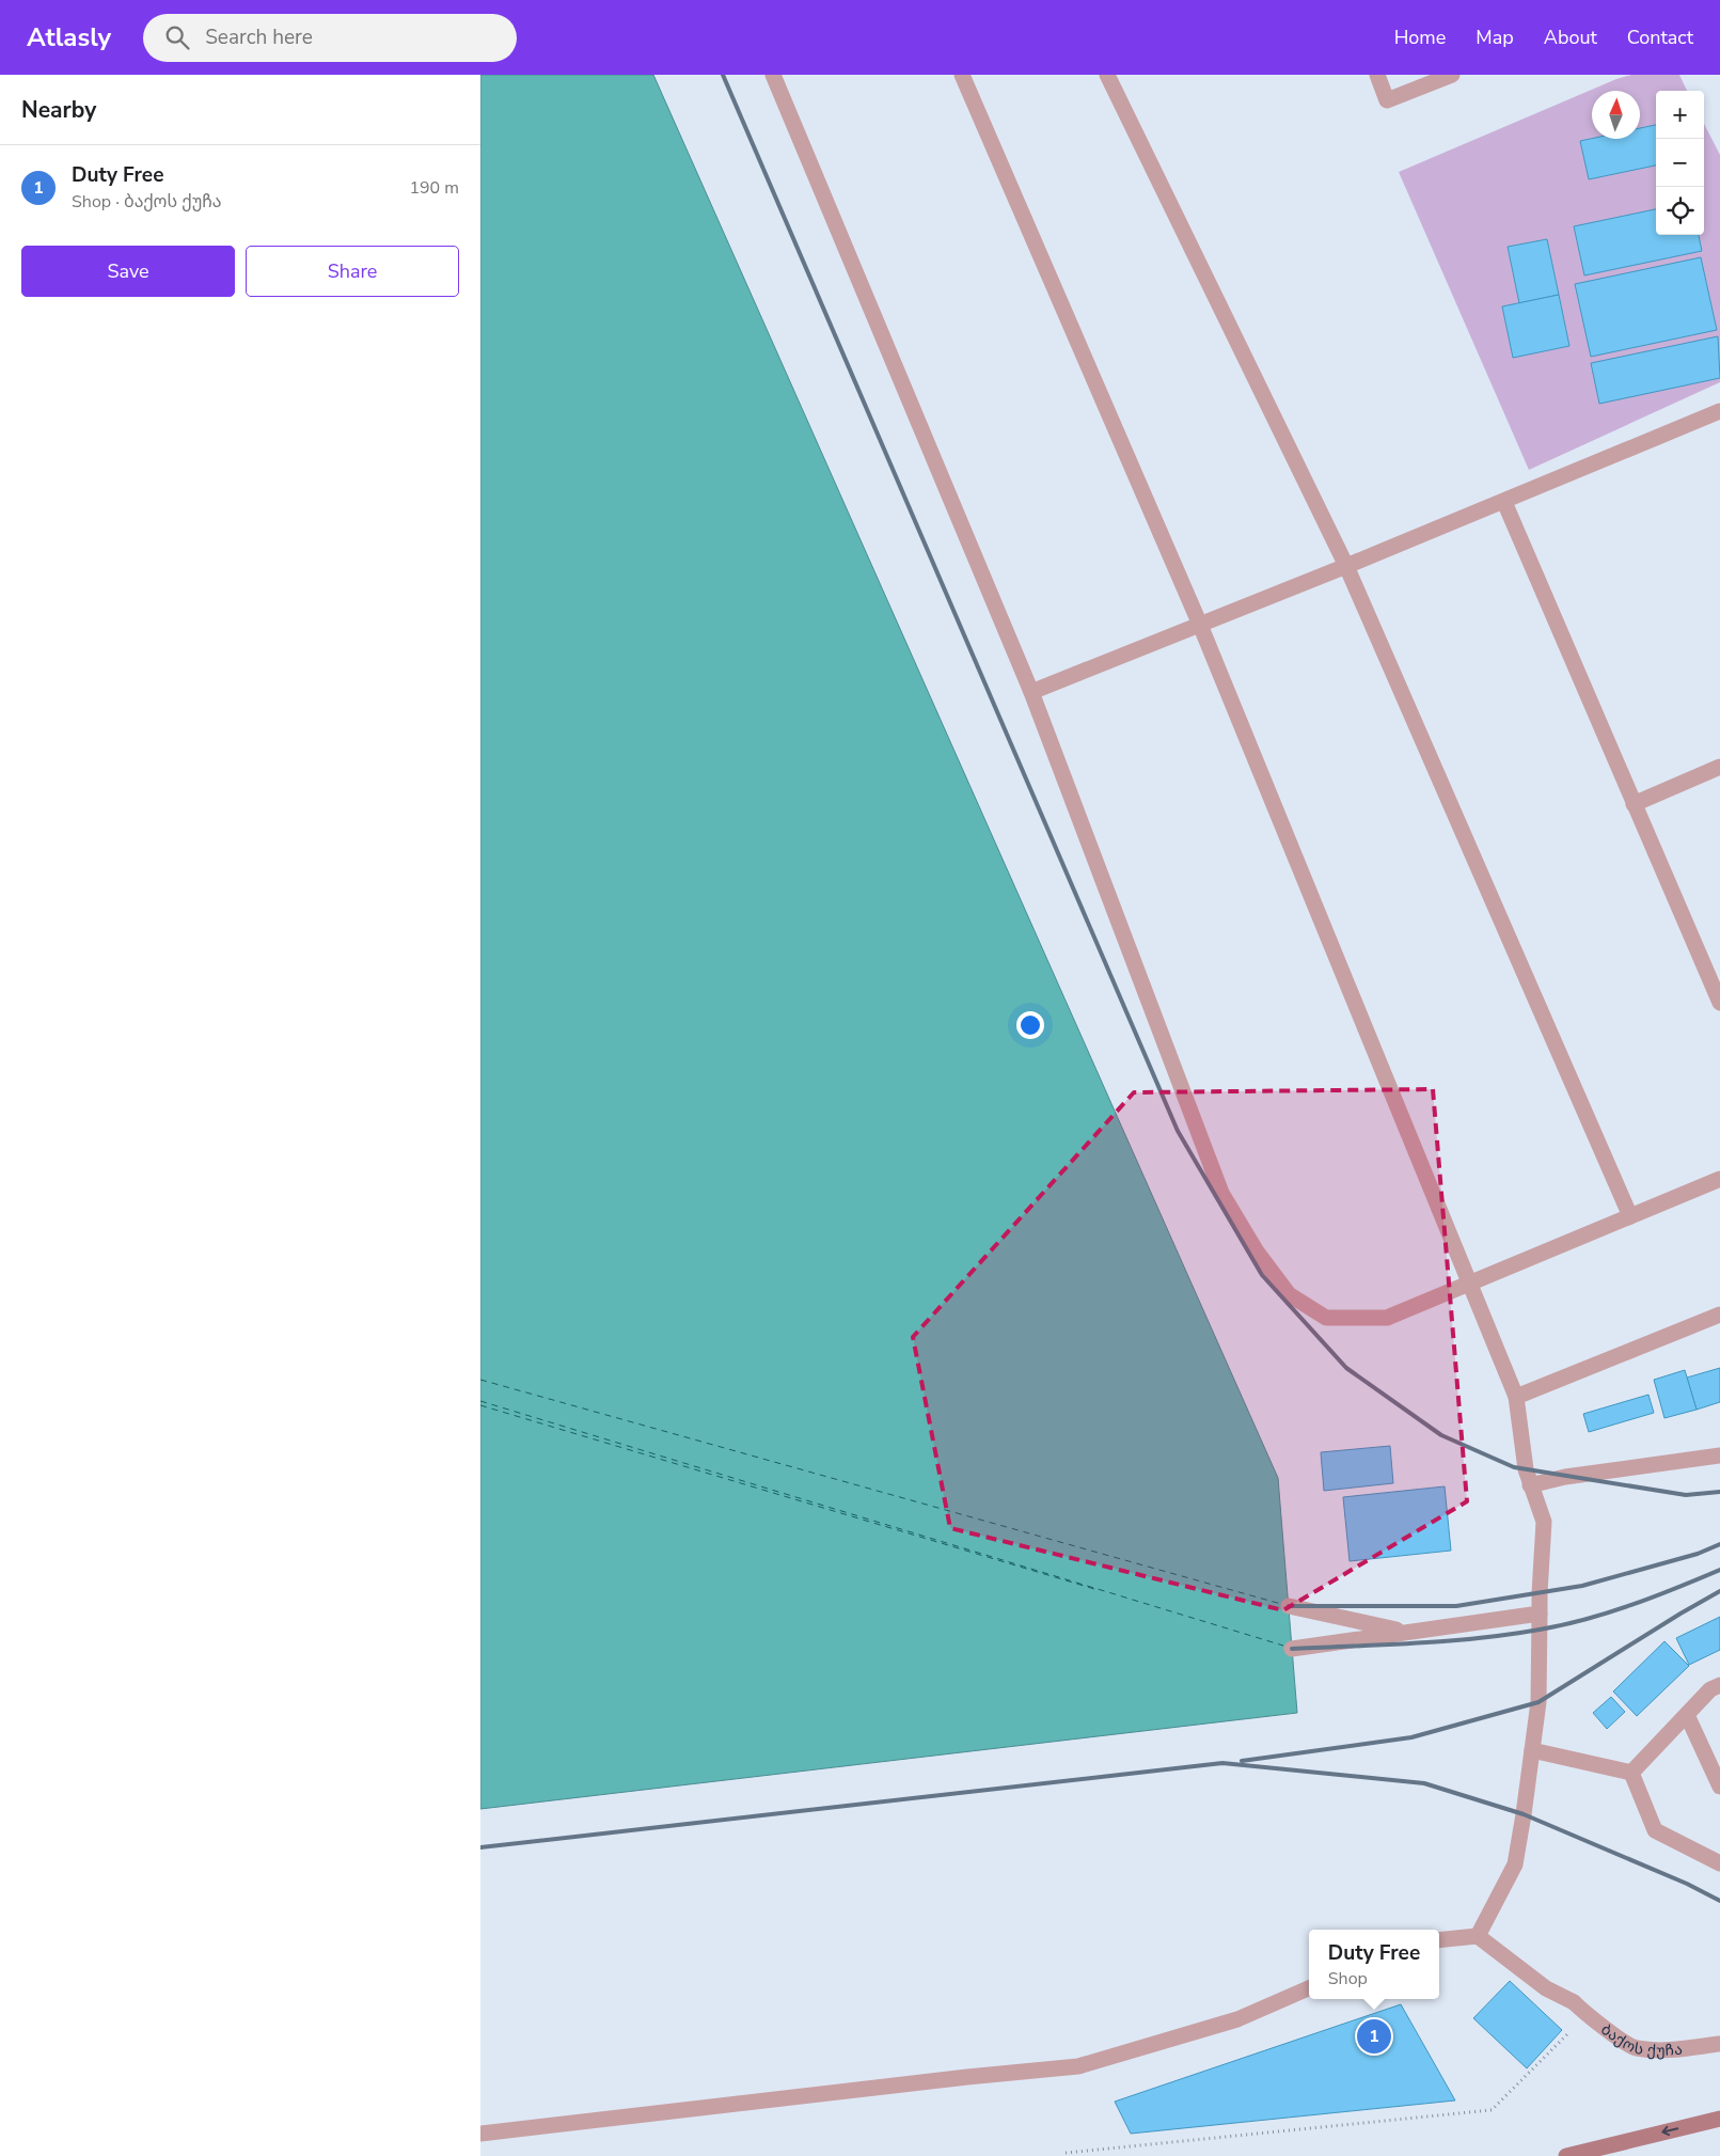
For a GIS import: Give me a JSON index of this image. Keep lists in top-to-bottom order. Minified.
{"streets":{"street":["ბაქოს ქუჩა"]},"north":"top","page":{"header":"Atlasly","search":"Search here","nav":["Home","Map","About","Contact"],"heading":"Nearby","map_buttons":["+","−"],"list":[{"mark":"1","name":"Duty Free","note":"Shop · ბაქოს ქუჩა","value":"190 m"}],"buttons":["Save","Share"],"popup":["Duty Free","Shop"],"pins":"1"}}
